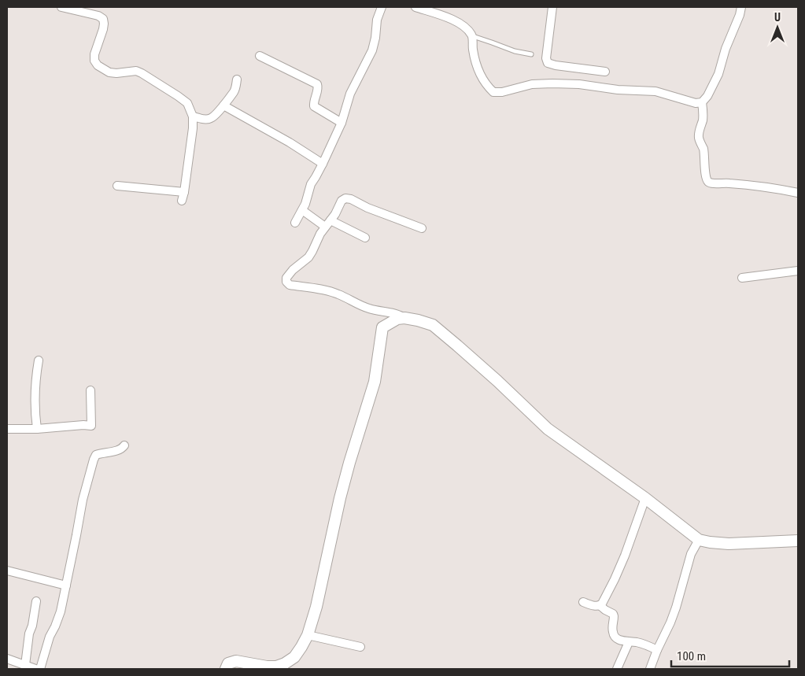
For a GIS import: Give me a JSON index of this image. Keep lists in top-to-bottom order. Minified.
{"scale_bar":"100 m","north":"top"}
